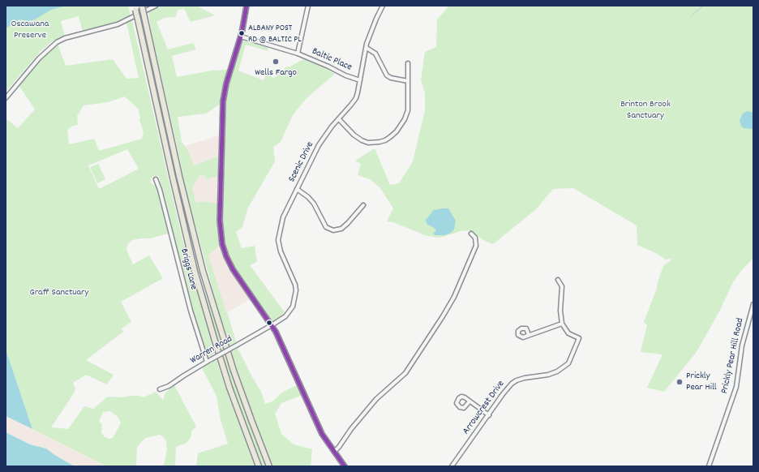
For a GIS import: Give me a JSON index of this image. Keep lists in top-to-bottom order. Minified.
{"streets":{"street":["Baltic Place","Scenic Drive","Briggs Lane","Warren Road","Prickly Pear Hill Road","Arrowcrest Drive"]},"crossings":[["Baltic Place","Scenic Drive"],["Scenic Drive","Warren Road"],["Briggs Lane","Warren Road"]],"parks":["Oscawana Preserve","Brinton Brook Sanctuary","Graff Sanctuary"],"places":["ALBANY POST RD @ BALTIC PL","Wells Fargo","Prickly Pear Hill"]}
